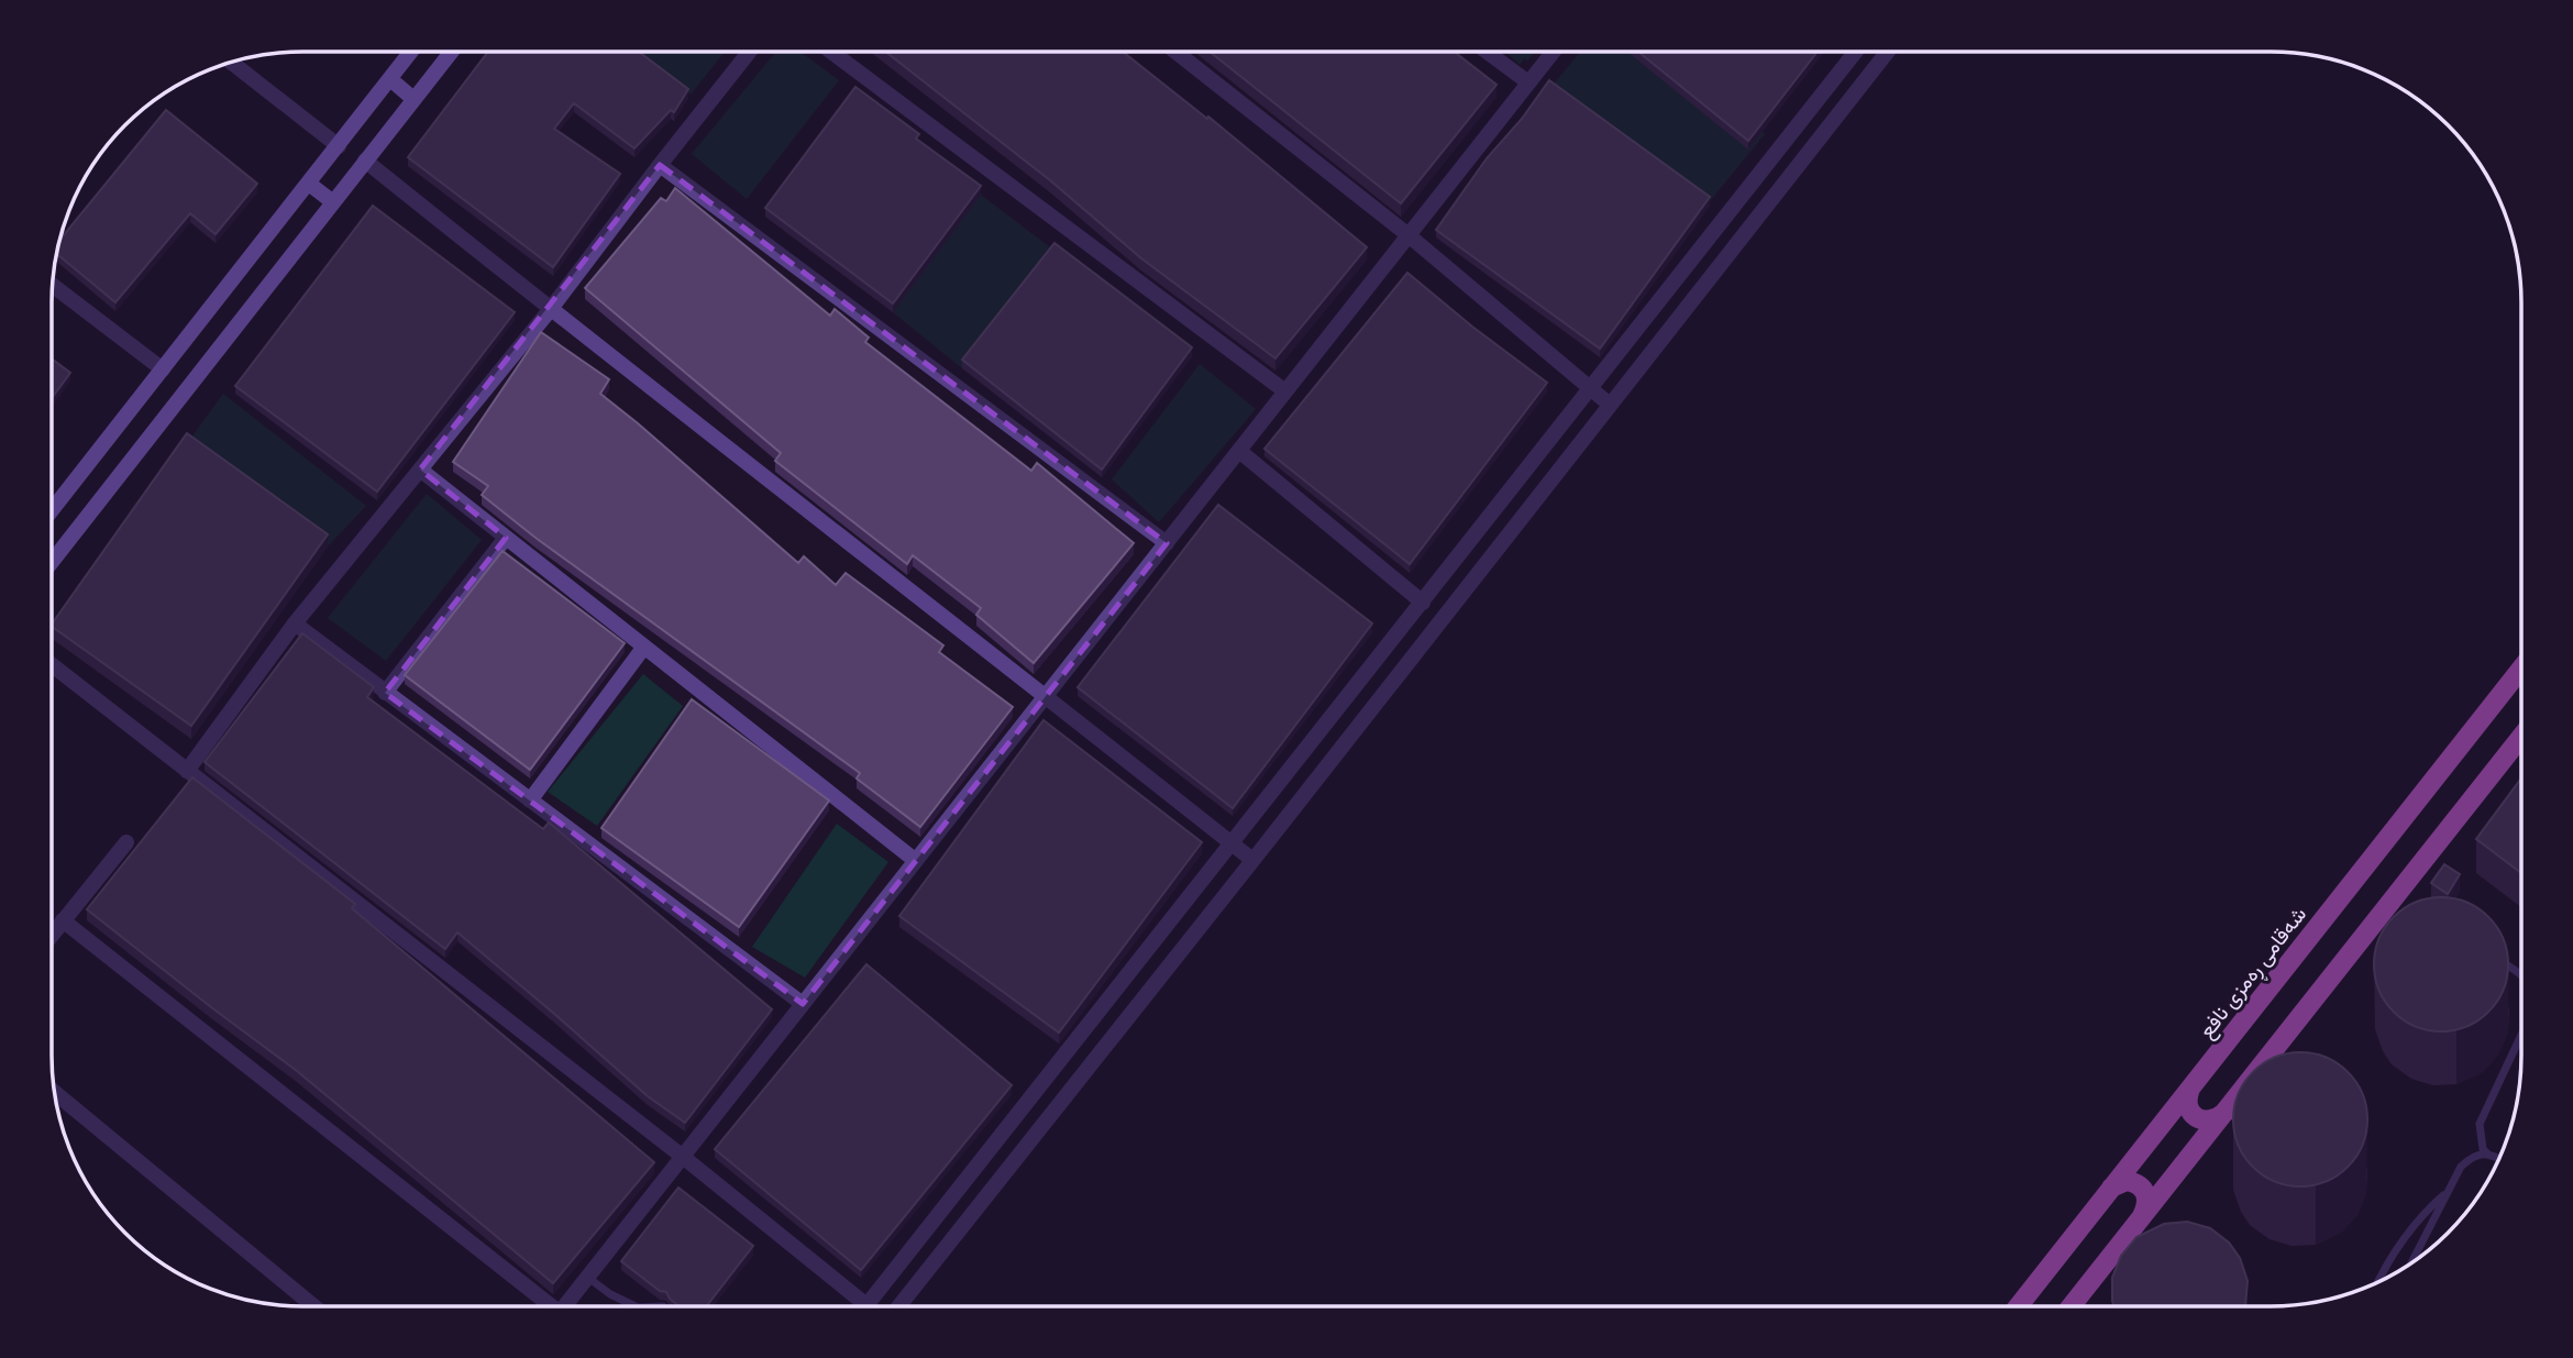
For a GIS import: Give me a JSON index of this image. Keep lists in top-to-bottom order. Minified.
{"streets":{"main road":["شەقامی ڕەمزی نافع"]}}
